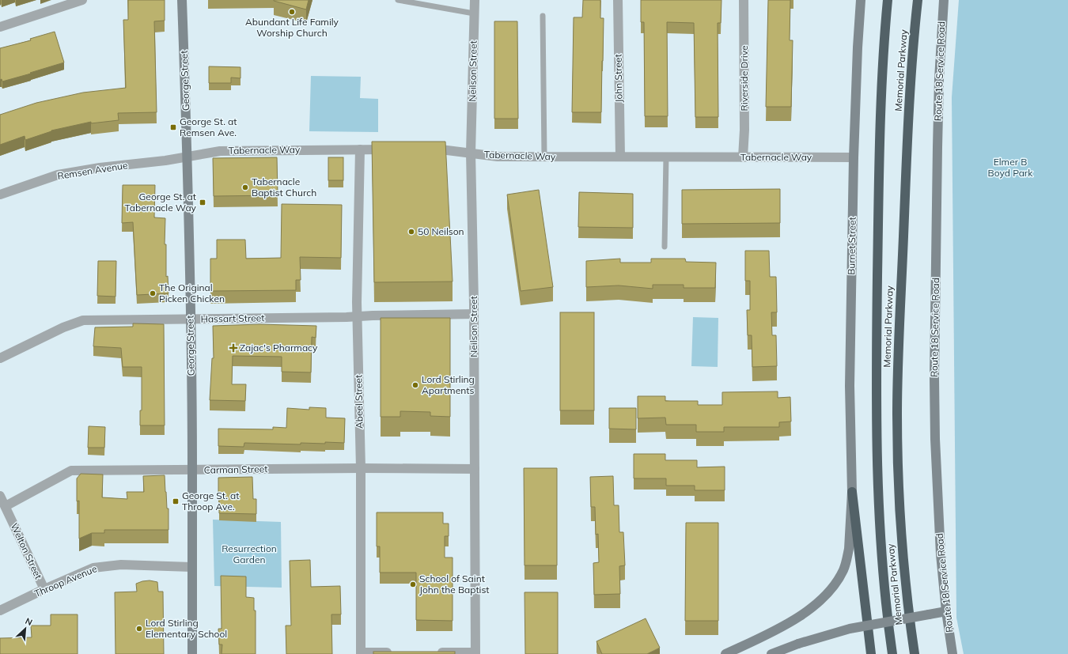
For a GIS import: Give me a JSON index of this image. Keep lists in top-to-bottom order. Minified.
{"streets":{"highway":["Memorial Parkway"],"main road":["Route 18 Service Road","George Street","Burnet Street"],"street":["Neilson Street","John Street","Riverside Drive","Tabernacle Way","Remsen Avenue","Hassart Street","Abeel Street","Carman Street","Welton Street","Throop Avenue"]},"crossings":[["Neilson Street","Tabernacle Way"],["Neilson Street","Hassart Street"],["Neilson Street","Carman Street"],["John Street","Tabernacle Way"],["Riverside Drive","Tabernacle Way"],["George Street","Tabernacle Way"],["George Street","Remsen Avenue"],["George Street","Hassart Street"],["George Street","Carman Street"],["George Street","Throop Avenue"],["Tabernacle Way","Remsen Avenue"],["Tabernacle Way","Burnet Street"],["Tabernacle Way","Abeel Street"],["Hassart Street","Abeel Street"],["Abeel Street","Carman Street"],["Carman Street","Welton Street"],["Welton Street","Throop Avenue"]],"parks":["Elmer B Boyd Park","Resurrection Garden"],"places":{"other":["Abundant Life Family Worship Church","Tabernacle Baptist Church","50 Neilson","The Original Picken Chicken","Lord Stirling Apartments","School of Saint John the Baptist","Lord Stirling Elementary School"],"transit":["George St. at Remsen Ave.","George St. at Tabernacle Way","George St. at Throop Ave."],"health":["Zajac's Pharmacy"]},"north":"top right"}
